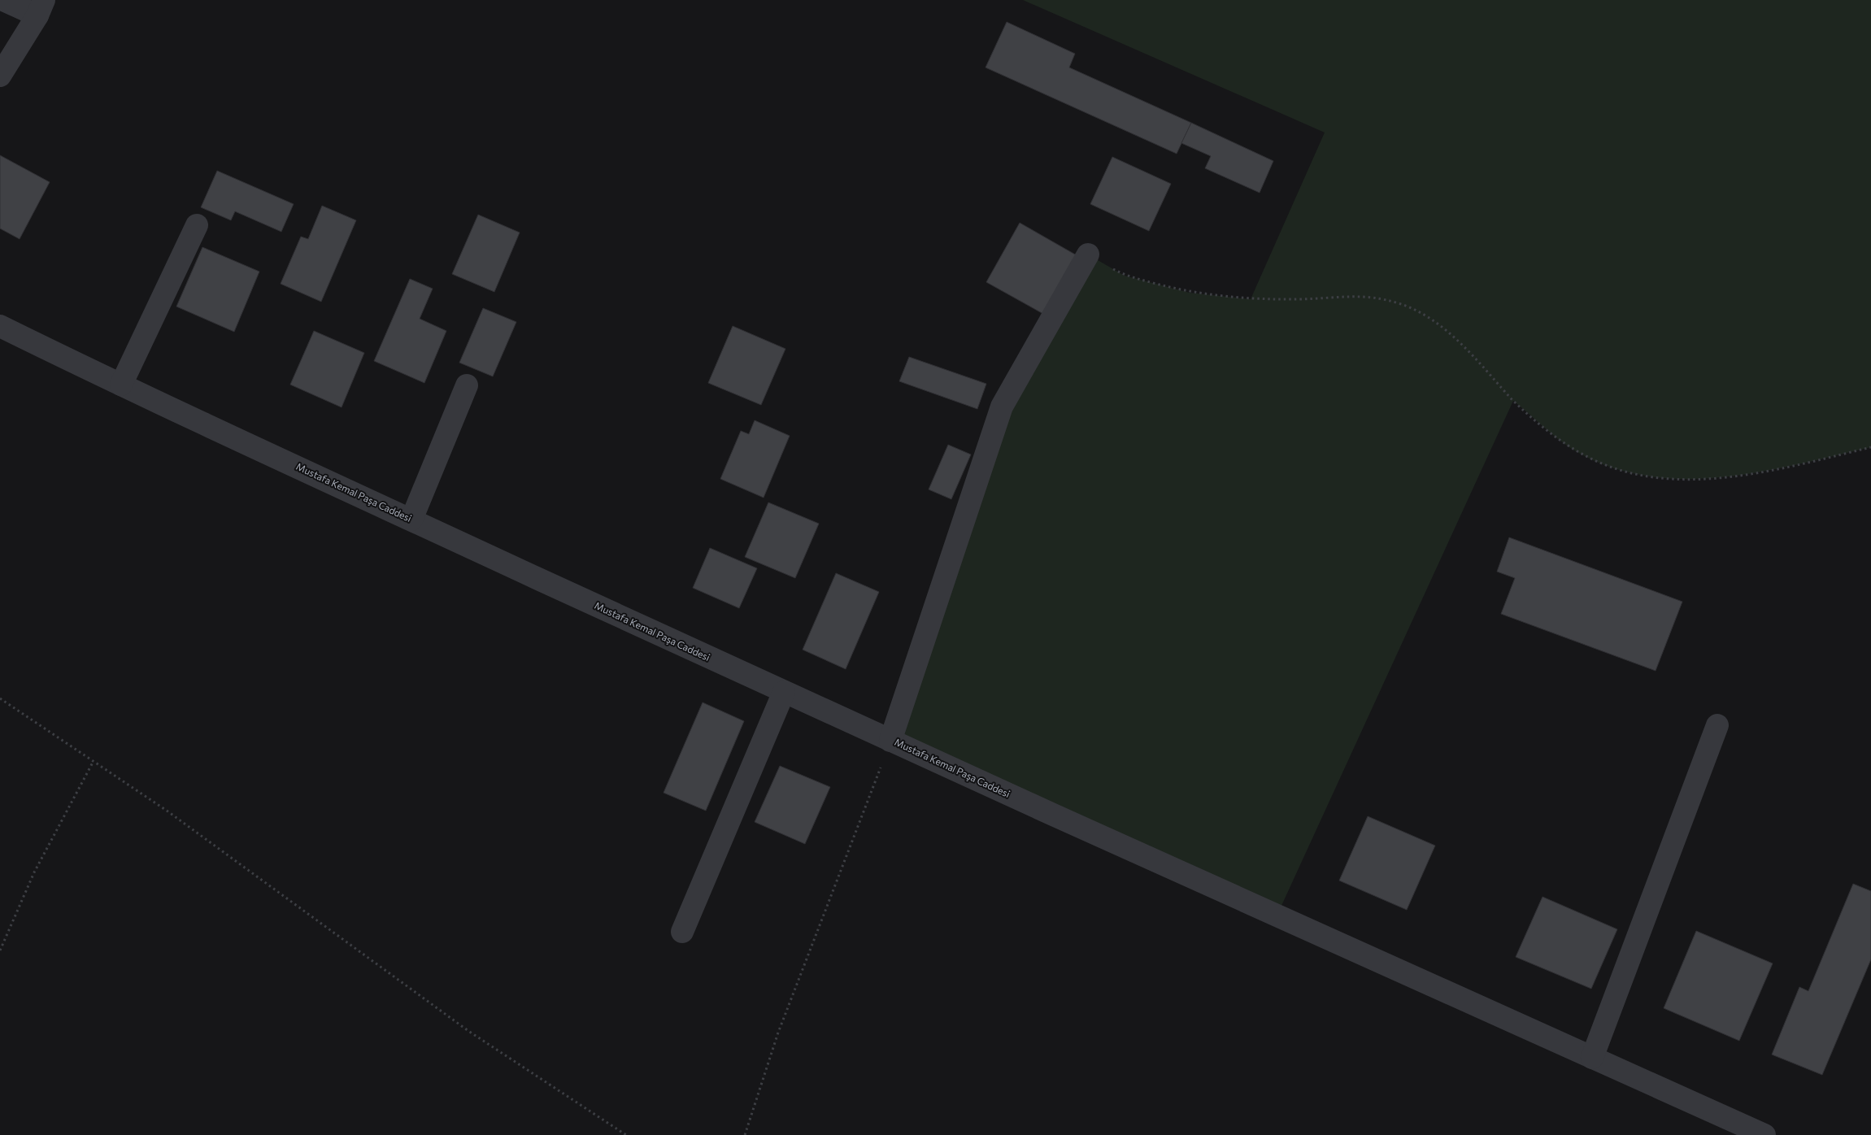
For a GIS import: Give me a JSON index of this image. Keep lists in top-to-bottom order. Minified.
{"streets":{"street":["Mustafa Kemal Paşa Caddesi"]}}
